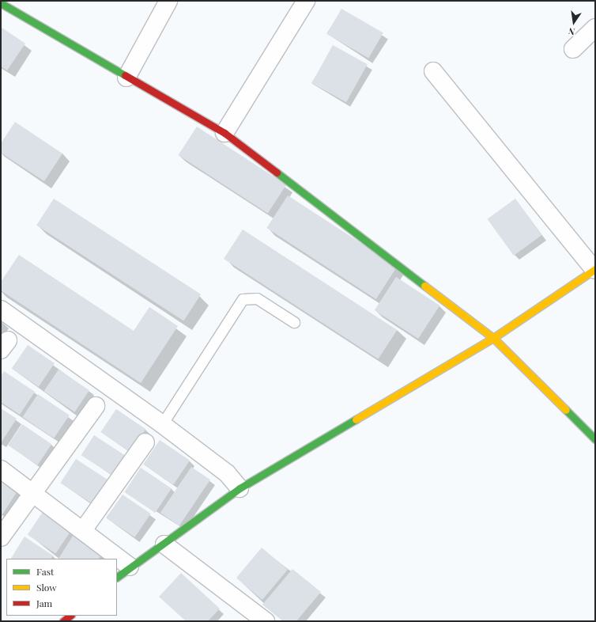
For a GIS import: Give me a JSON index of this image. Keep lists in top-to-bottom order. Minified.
{"legend":["Fast","Slow","Jam"],"north":"bottom"}
